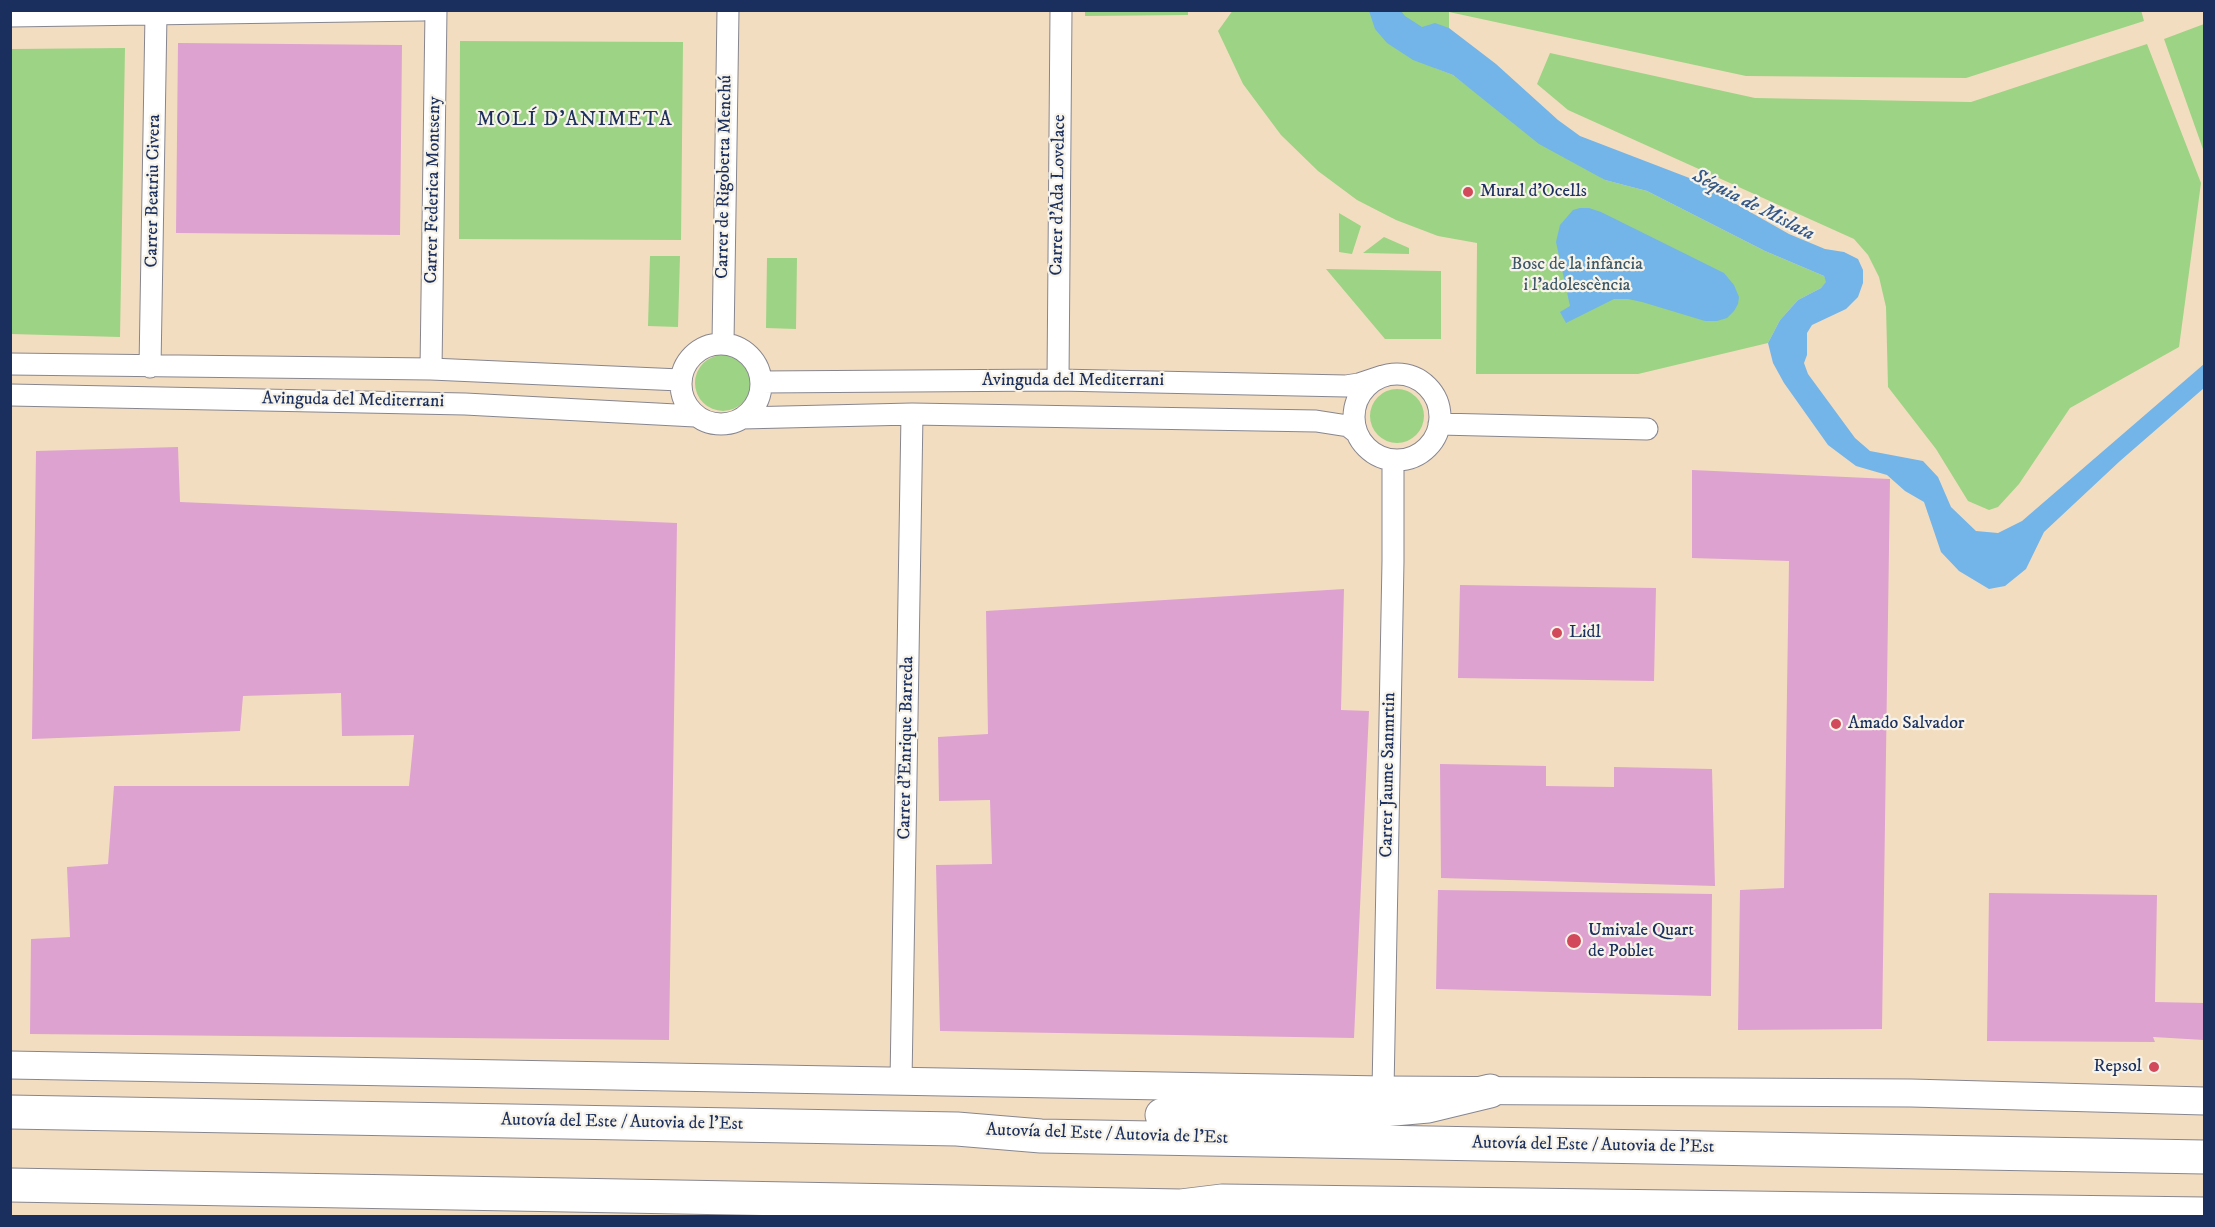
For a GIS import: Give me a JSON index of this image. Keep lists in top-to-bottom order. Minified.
{"streets":{"highway":["Autovía del Este / Autovia de l'Est"],"street":["Carrer de Rigoberta Menchú","Carrer Federica Montseny","Carrer Beatriu Civera","Carrer d'Ada Lovelace","Avinguda del Mediterrani","Carrer d'Enrique Barreda","Carrer Jaume Sanmrtin"]},"crossings":[["Carrer de Rigoberta Menchú","Avinguda del Mediterrani"],["Carrer Federica Montseny","Avinguda del Mediterrani"],["Carrer Beatriu Civera","Avinguda del Mediterrani"],["Carrer d'Ada Lovelace","Avinguda del Mediterrani"],["Avinguda del Mediterrani","Carrer d'Enrique Barreda"],["Avinguda del Mediterrani","Carrer Jaume Sanmrtin"]],"districts":["MOLÍ D'ANIMETA"],"water":["Séquia de Mislata"],"parks":["Bosc de la infància i l'adolescència"],"places":["Mural d'Ocells","Lidl","Amado Salvador","Umivale Quart de Poblet","Repsol"]}
